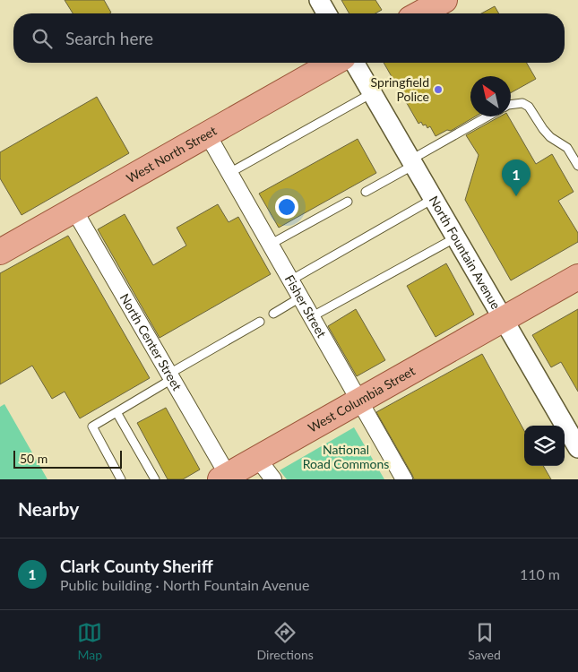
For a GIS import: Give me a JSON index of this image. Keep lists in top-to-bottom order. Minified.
{"streets":{"main road":["West North Street","West Columbia Street"],"street":["North Fountain Avenue","Fisher Street","North Center Street"]},"crossings":[["West North Street","Fisher Street"],["West North Street","North Center Street"],["North Fountain Avenue","West Columbia Street"],["Fisher Street","West Columbia Street"],["North Center Street","West Columbia Street"]],"parks":["National Road Commons"],"places":["Springfield Police"],"scale_bar":"50 m","north":"top left","page":{"search":"Search here","pins":"1","scale":"50 m","heading":"Nearby","list":[{"mark":"1","name":"Clark County Sheriff","note":"Public building · North Fountain Avenue","value":"110 m"}],"nav":["Map","Directions","Saved"]}}
